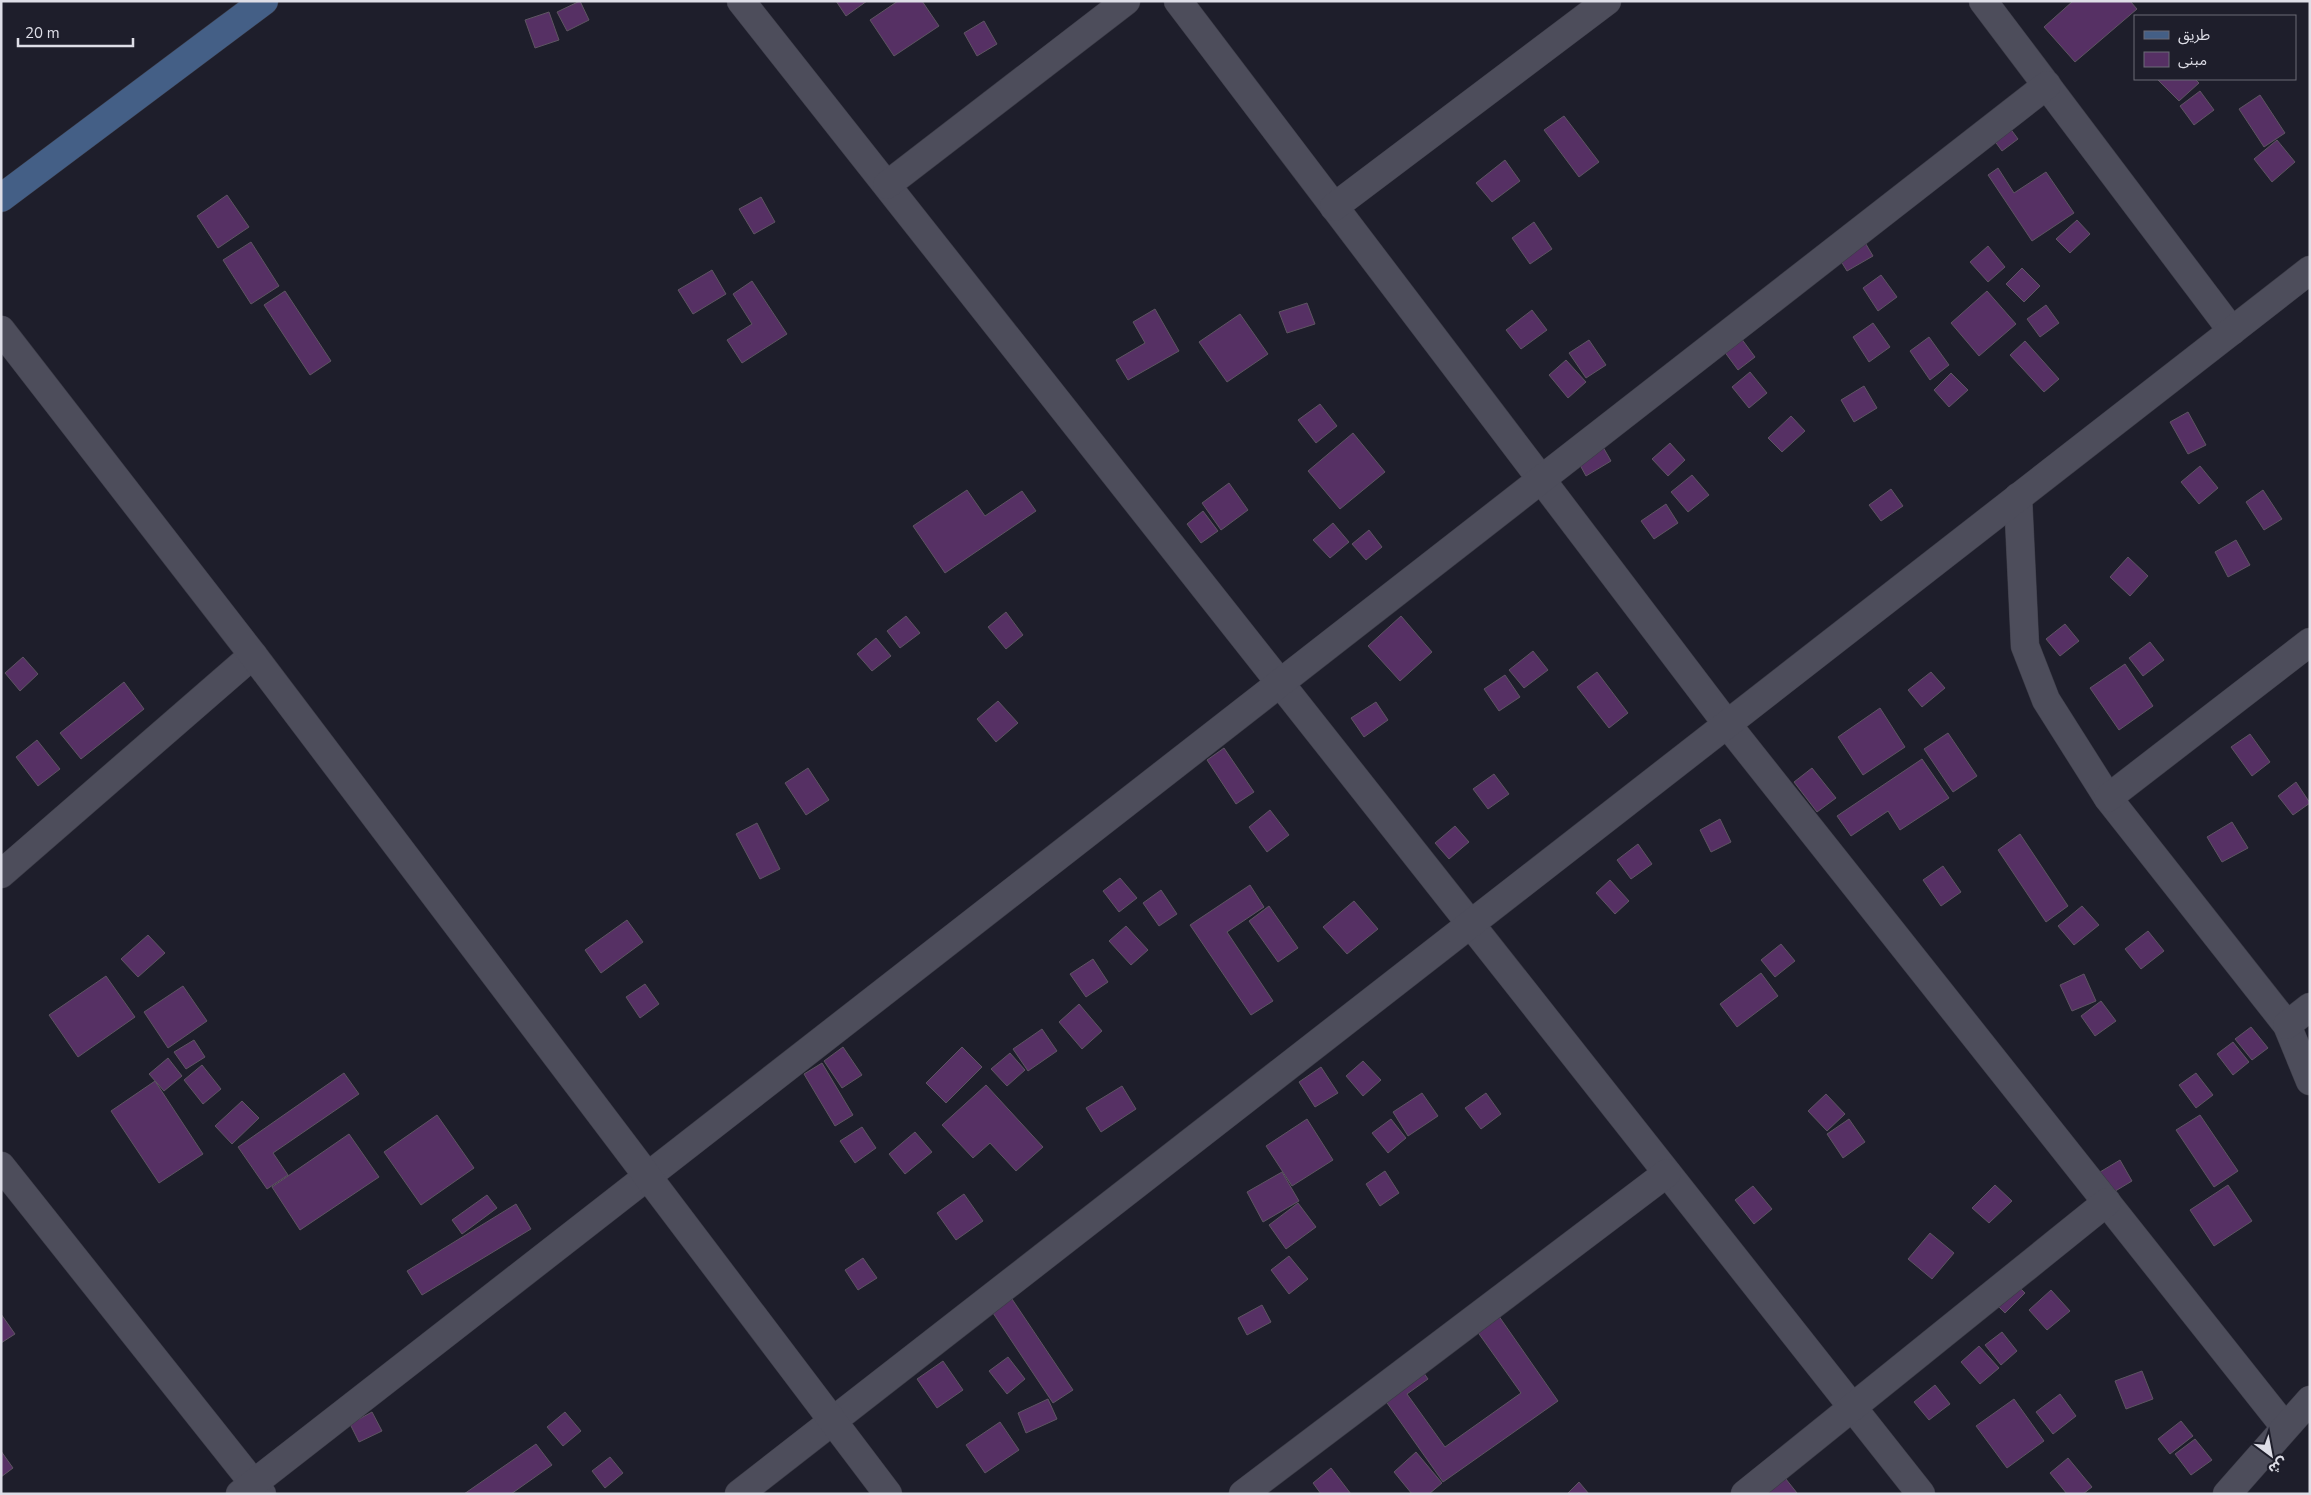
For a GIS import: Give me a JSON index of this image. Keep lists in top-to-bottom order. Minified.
{"legend":["طريق","مبنى"],"scale_bar":"20 m","north":"bottom right"}
